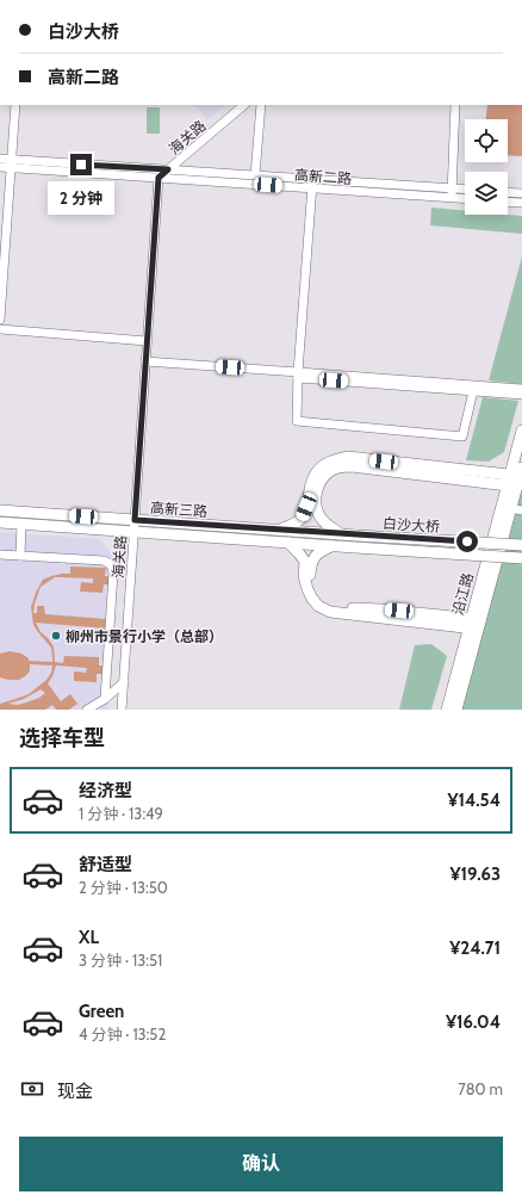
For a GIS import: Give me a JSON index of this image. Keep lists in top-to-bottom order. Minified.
{"streets":{"main road":["高新三路","白沙大桥","沿江路"],"street":["海关路","高新二路"]},"crossings":[["海关路","高新二路"],["海关路","高新三路"],["高新三路","白沙大桥"]],"places":["柳州市景行小学（总部）"],"page":{"banner":["白沙大桥","高新二路"],"bubble":"2 分钟","heading":"选择车型","list":[{"name":"经济型","note":"1 分钟 · 13:49","value":"¥14.54"},{"name":"舒适型","note":"2 分钟 · 13:50","value":"¥19.63"},{"name":"XL","note":"3 分钟 · 13:51","value":"¥24.71"},{"name":"Green","note":"4 分钟 · 13:52","value":"¥16.04"}],"pay":["现金","780 m"],"buttons":"确认"}}
